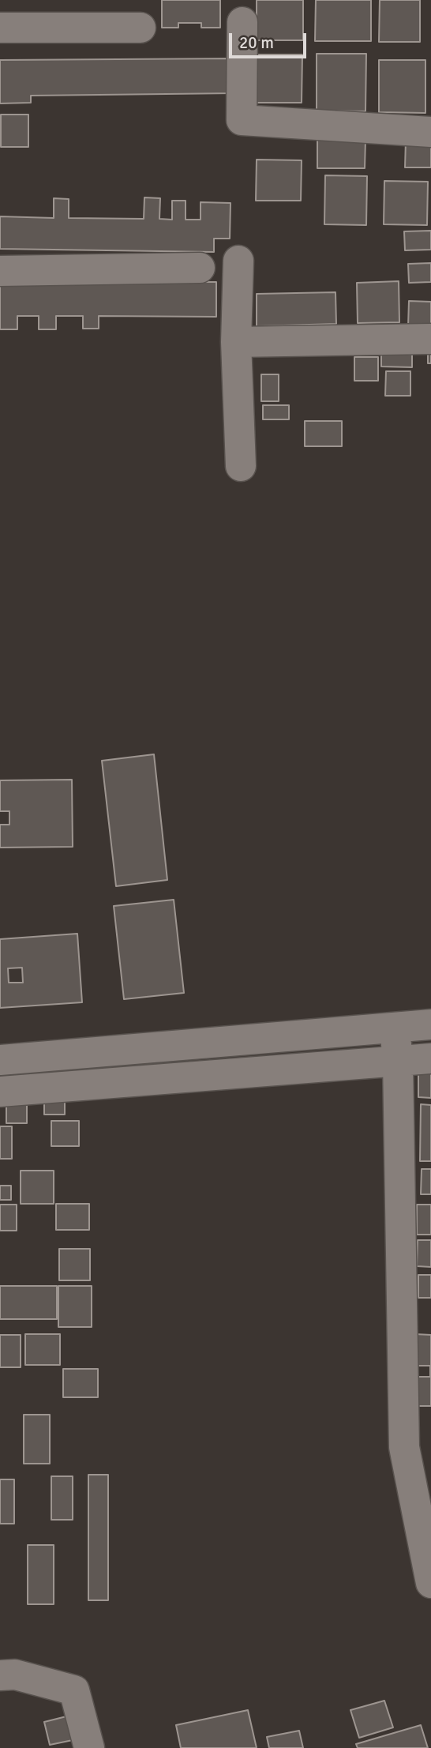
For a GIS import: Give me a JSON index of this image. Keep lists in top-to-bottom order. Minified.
{"scale_bar":"20 m"}
